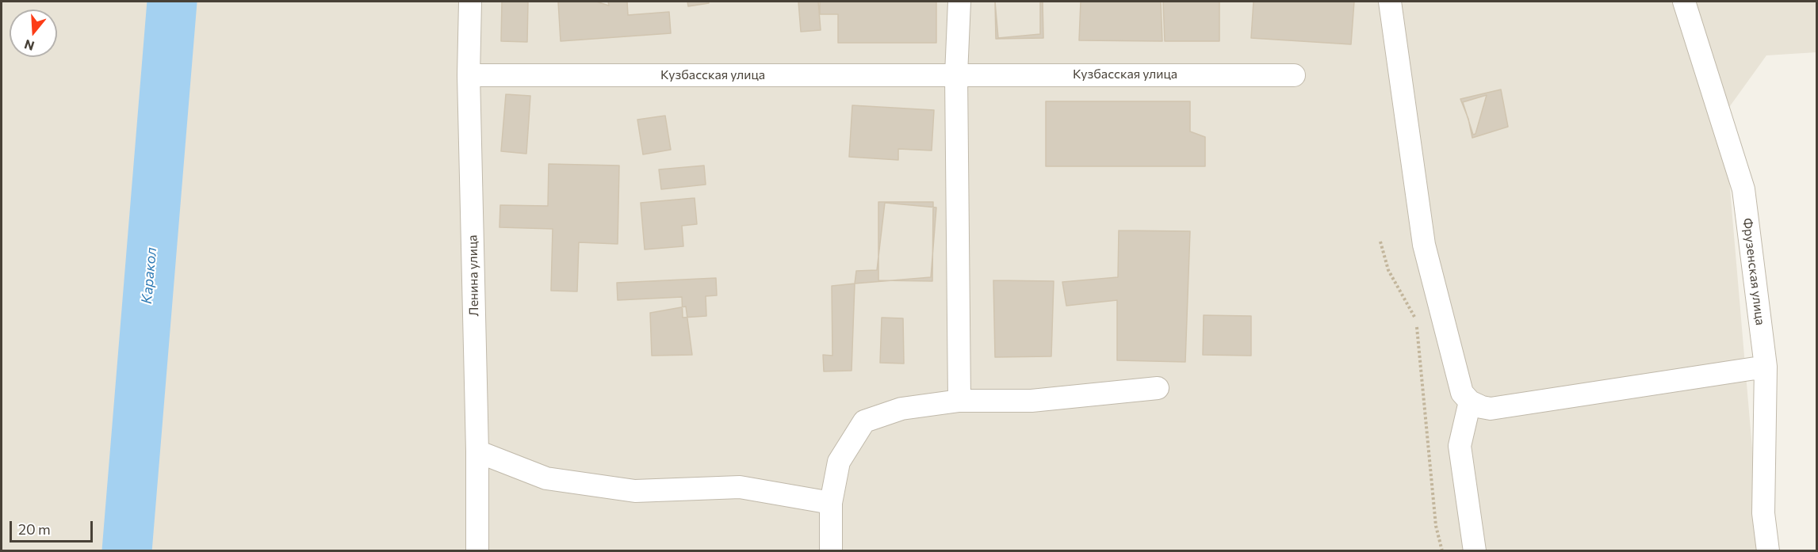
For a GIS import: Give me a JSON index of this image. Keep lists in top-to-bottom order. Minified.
{"streets":{"street":["Кузбасская улица","Фрузенская улица","Ленина улица"]},"crossings":[["Кузбасская улица","Ленина улица"]],"water":["Каракол"],"scale_bar":"20 m","north":"bottom"}
